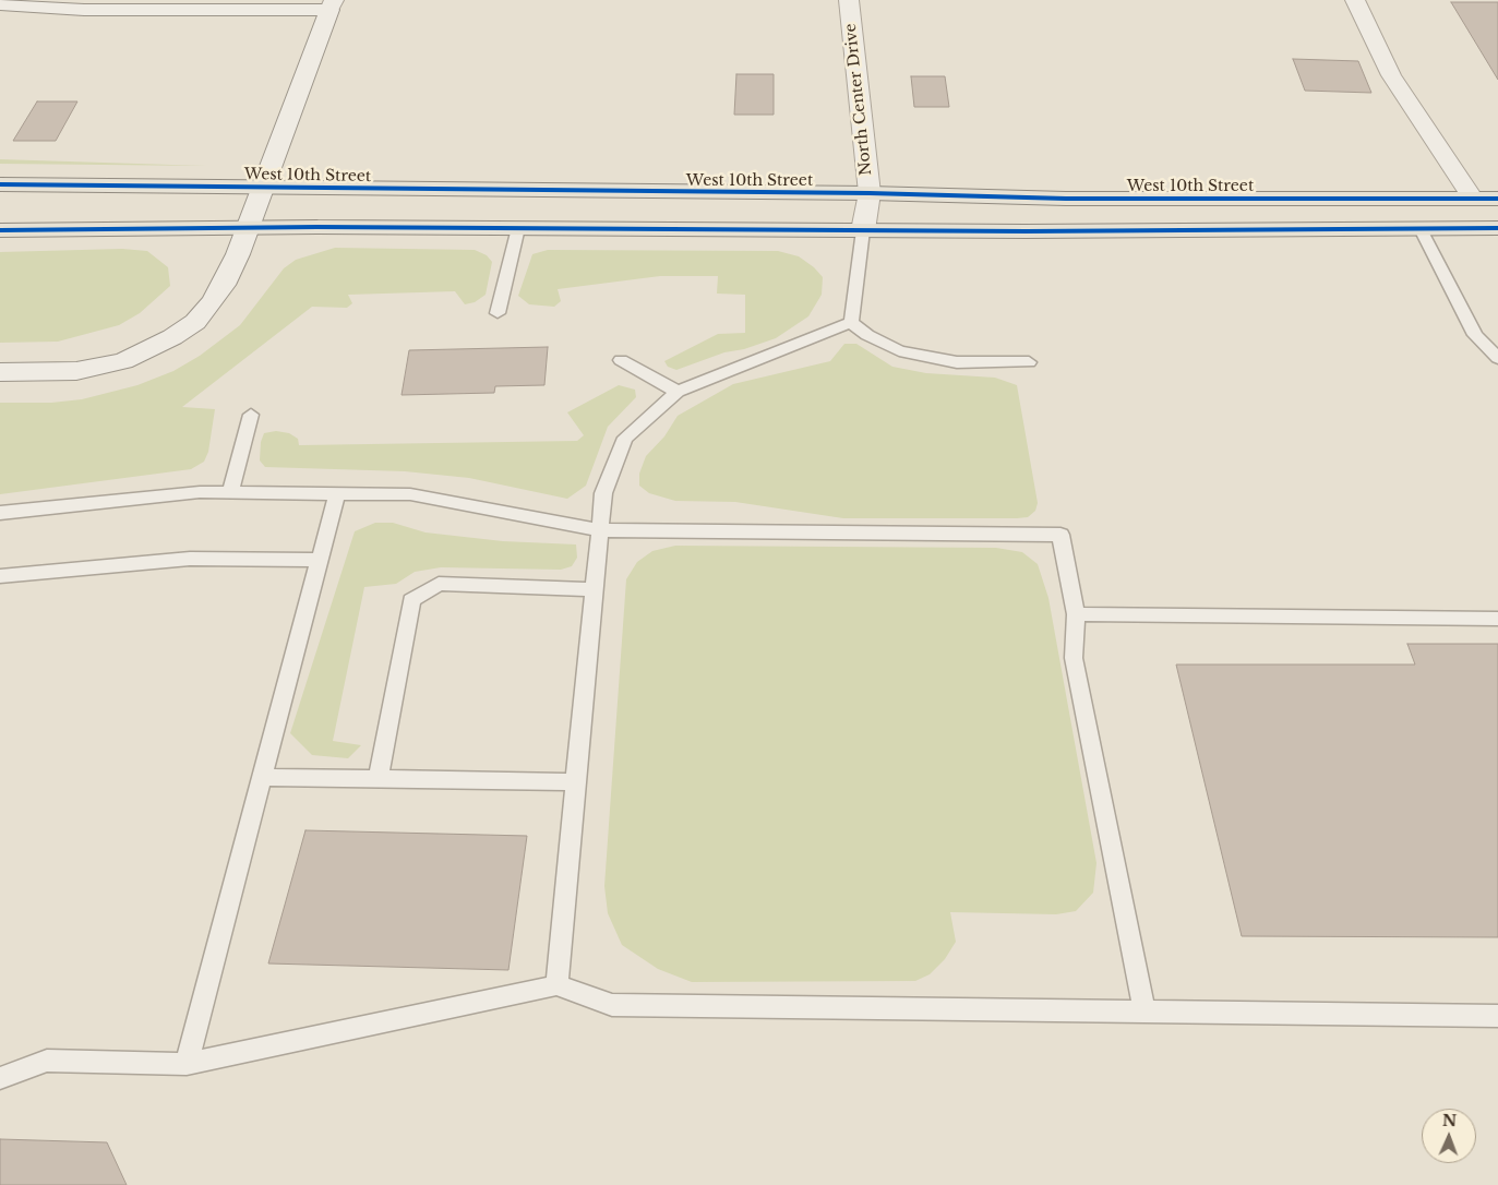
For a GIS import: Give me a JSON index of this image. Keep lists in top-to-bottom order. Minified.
{"streets":{"main road":["West 10th Street"],"street":["North Center Drive"]},"crossings":[["North Center Drive","West 10th Street"]],"north":"top"}
